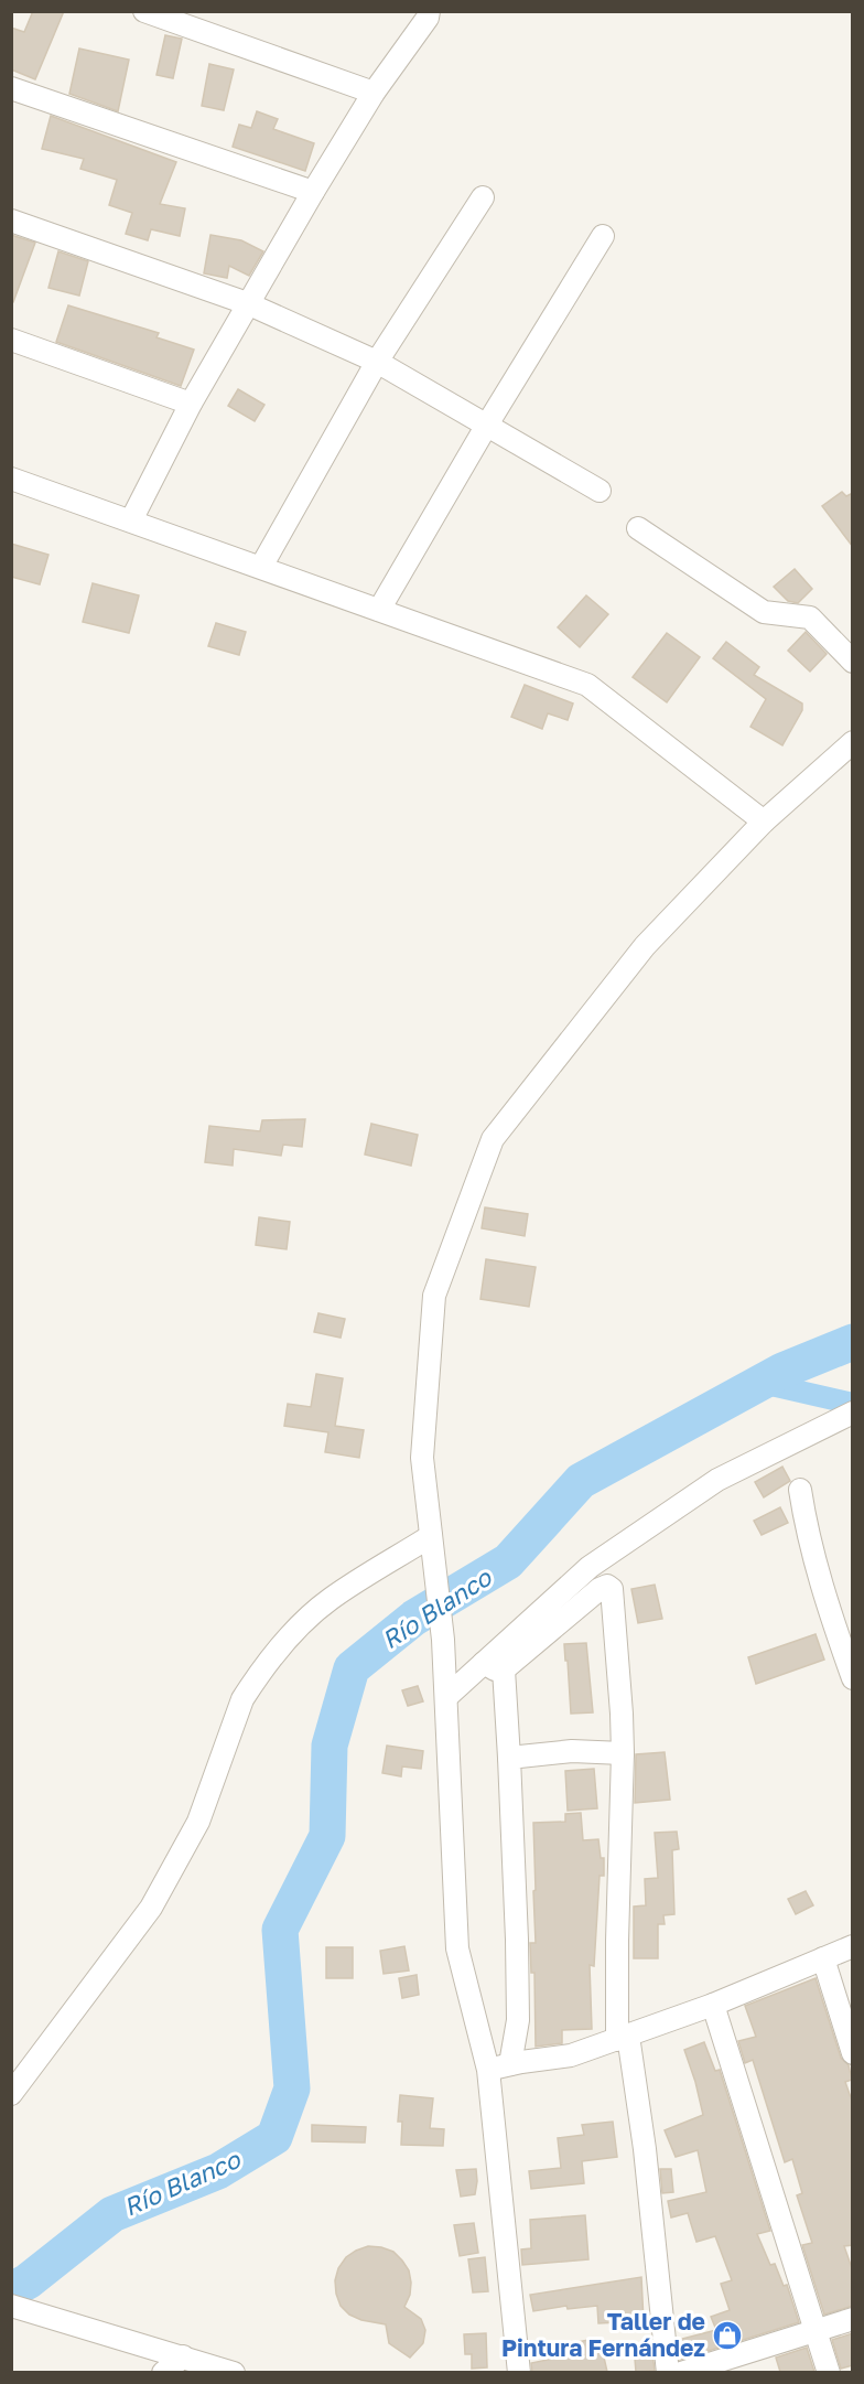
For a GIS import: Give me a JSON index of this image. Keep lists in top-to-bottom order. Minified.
{"water":["Río Blanco"],"places":{"shop":["Taller de Pintura Fernández"]}}
